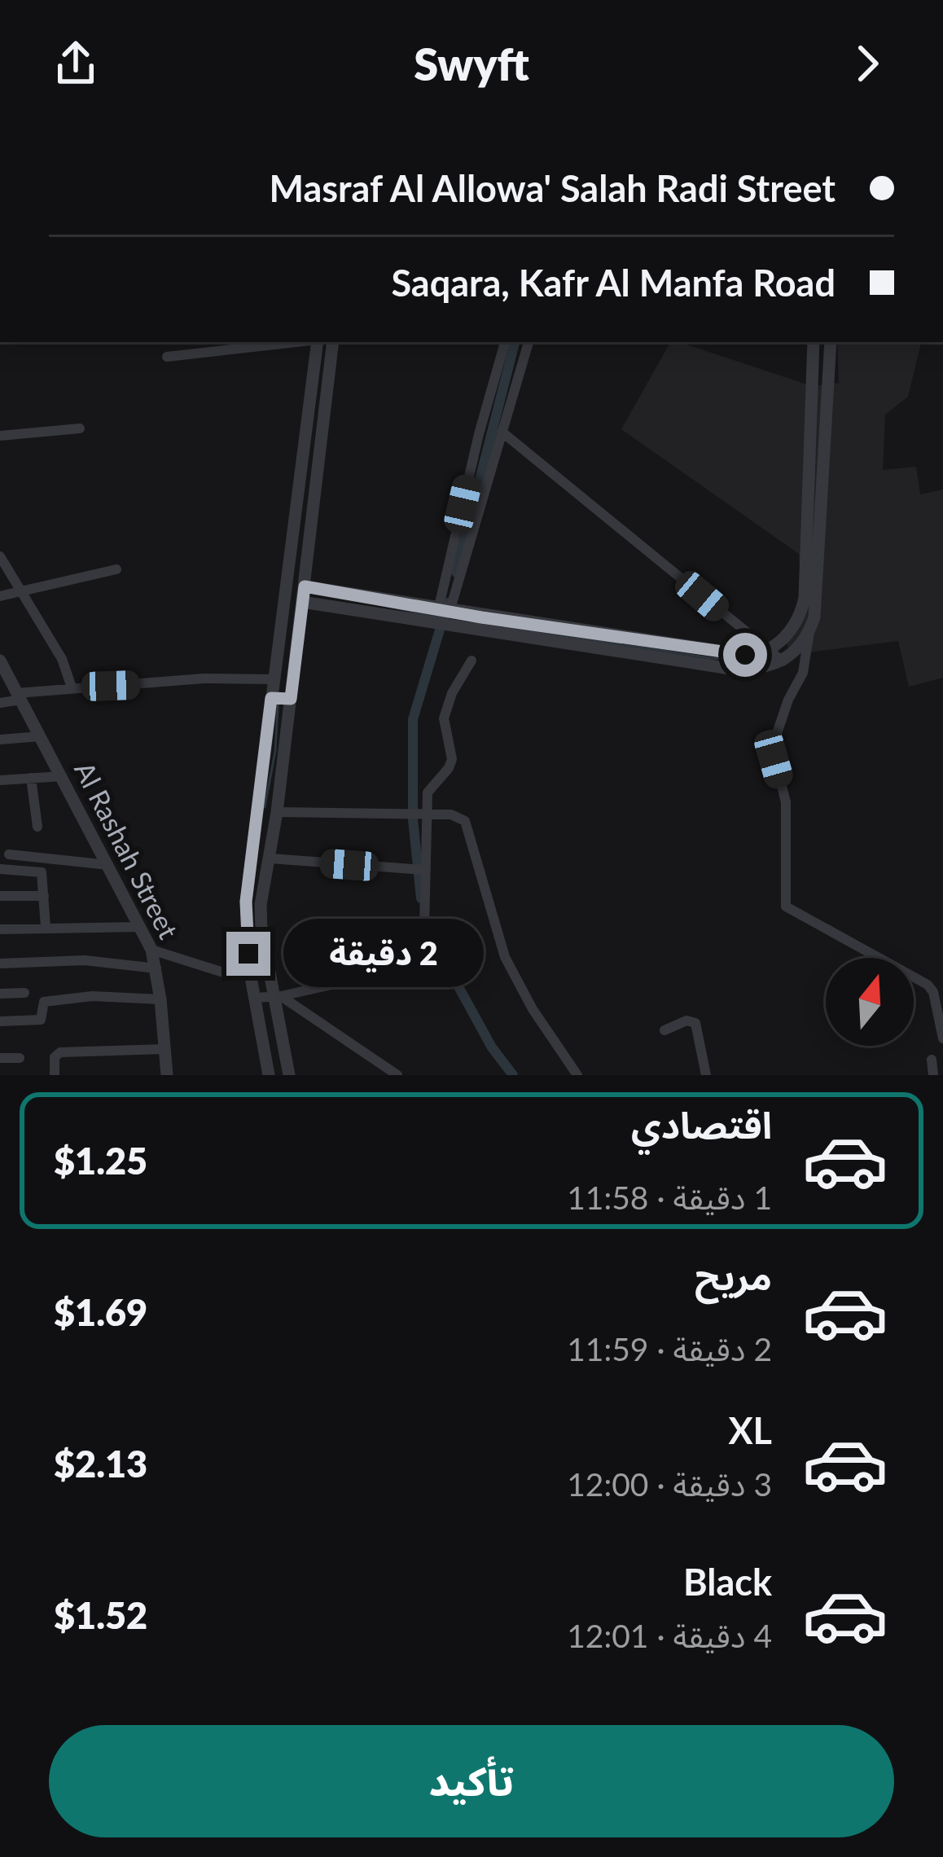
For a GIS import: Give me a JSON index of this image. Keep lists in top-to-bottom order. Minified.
{"streets":{"street":["Al Rashah Street"]},"north":"top","page":{"header":"Swyft","banner":["Masraf Al Allowa' Salah Radi Street","Saqara, Kafr Al Manfa Road"],"bubble":"2 دقيقة","list":[{"name":"اقتصادي","note":"1 دقيقة · 11:58","value":"$1.25"},{"name":"مريح","note":"2 دقيقة · 11:59","value":"$1.69"},{"name":"XL","note":"3 دقيقة · 12:00","value":"$2.13"},{"name":"Black","note":"4 دقيقة · 12:01","value":"$1.52"}],"buttons":"تأكيد"}}
